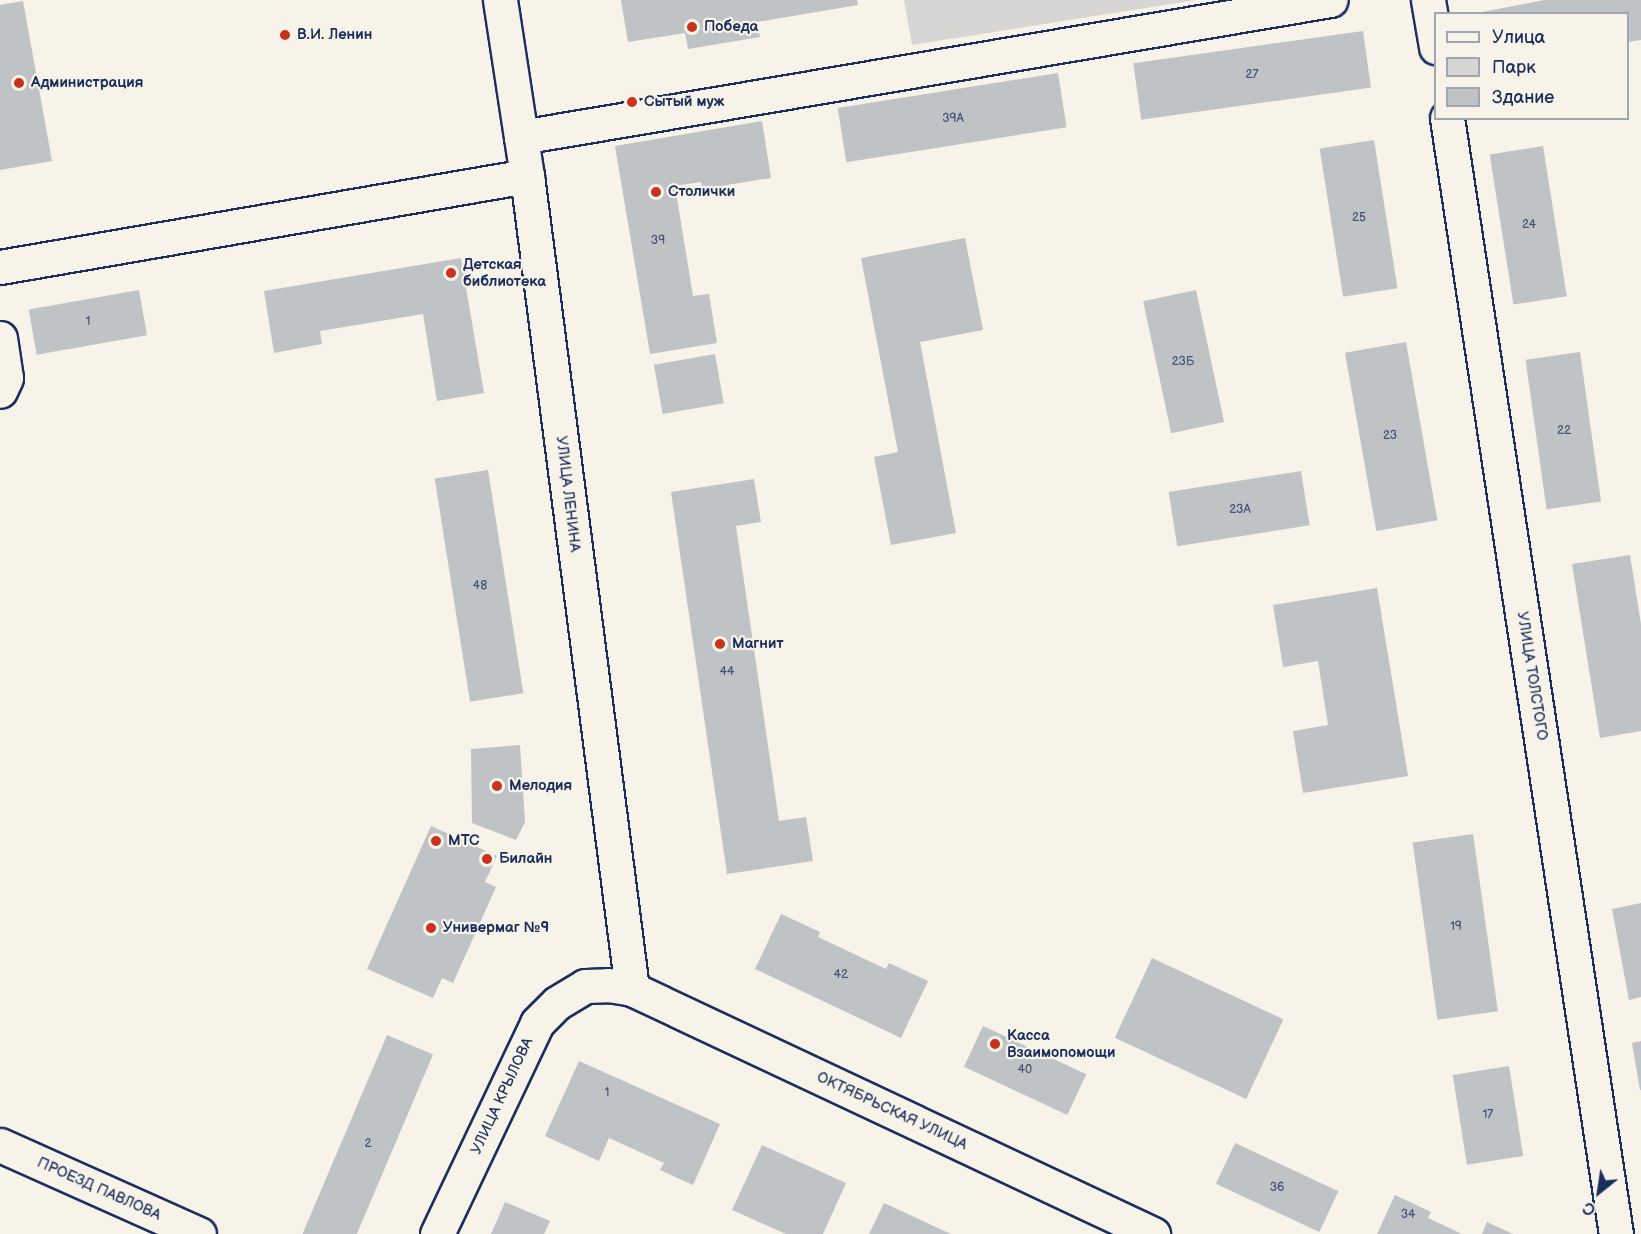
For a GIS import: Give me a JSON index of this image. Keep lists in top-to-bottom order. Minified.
{"streets":{"street":["УЛИЦА ЛЕНИНА","УЛИЦА ТОЛСТОГО","УЛИЦА КРЫЛОВА","ОКТЯБРЬСКАЯ УЛИЦА","ПРОЕЗД ПАВЛОВА"]},"crossings":[["УЛИЦА ЛЕНИНА","УЛИЦА КРЫЛОВА"],["УЛИЦА ЛЕНИНА","ОКТЯБРЬСКАЯ УЛИЦА"],["УЛИЦА КРЫЛОВА","ОКТЯБРЬСКАЯ УЛИЦА"]],"places":["Победа","В.И. Ленин","Администрация","Сытый муж","Столички","Детская библиотека","Магнит","Мелодия","МТС","Билайн","Универмаг №9","Касса Взаимопомощи"],"house_numbers":["27","39А","25","24","39","1","23Б","22","23","23А","48","44","19","42","40","1","17","2","36","34"],"legend":["Улица","Парк","Здание"],"north":"bottom left"}
